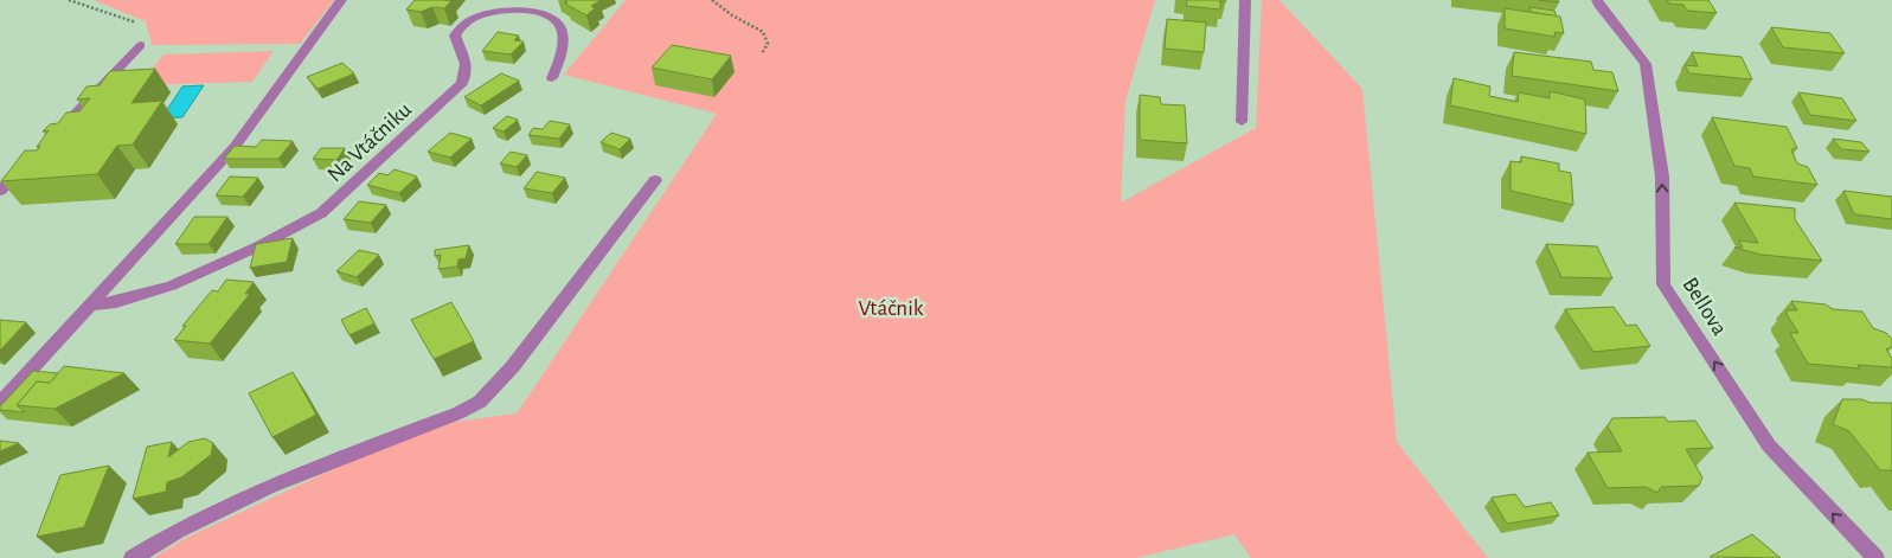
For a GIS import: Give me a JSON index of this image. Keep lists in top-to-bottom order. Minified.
{"streets":{"street":["Na Vtáčniku","Bellova"]},"one_way":["Bellova"],"parks":["Vtáčnik"]}
